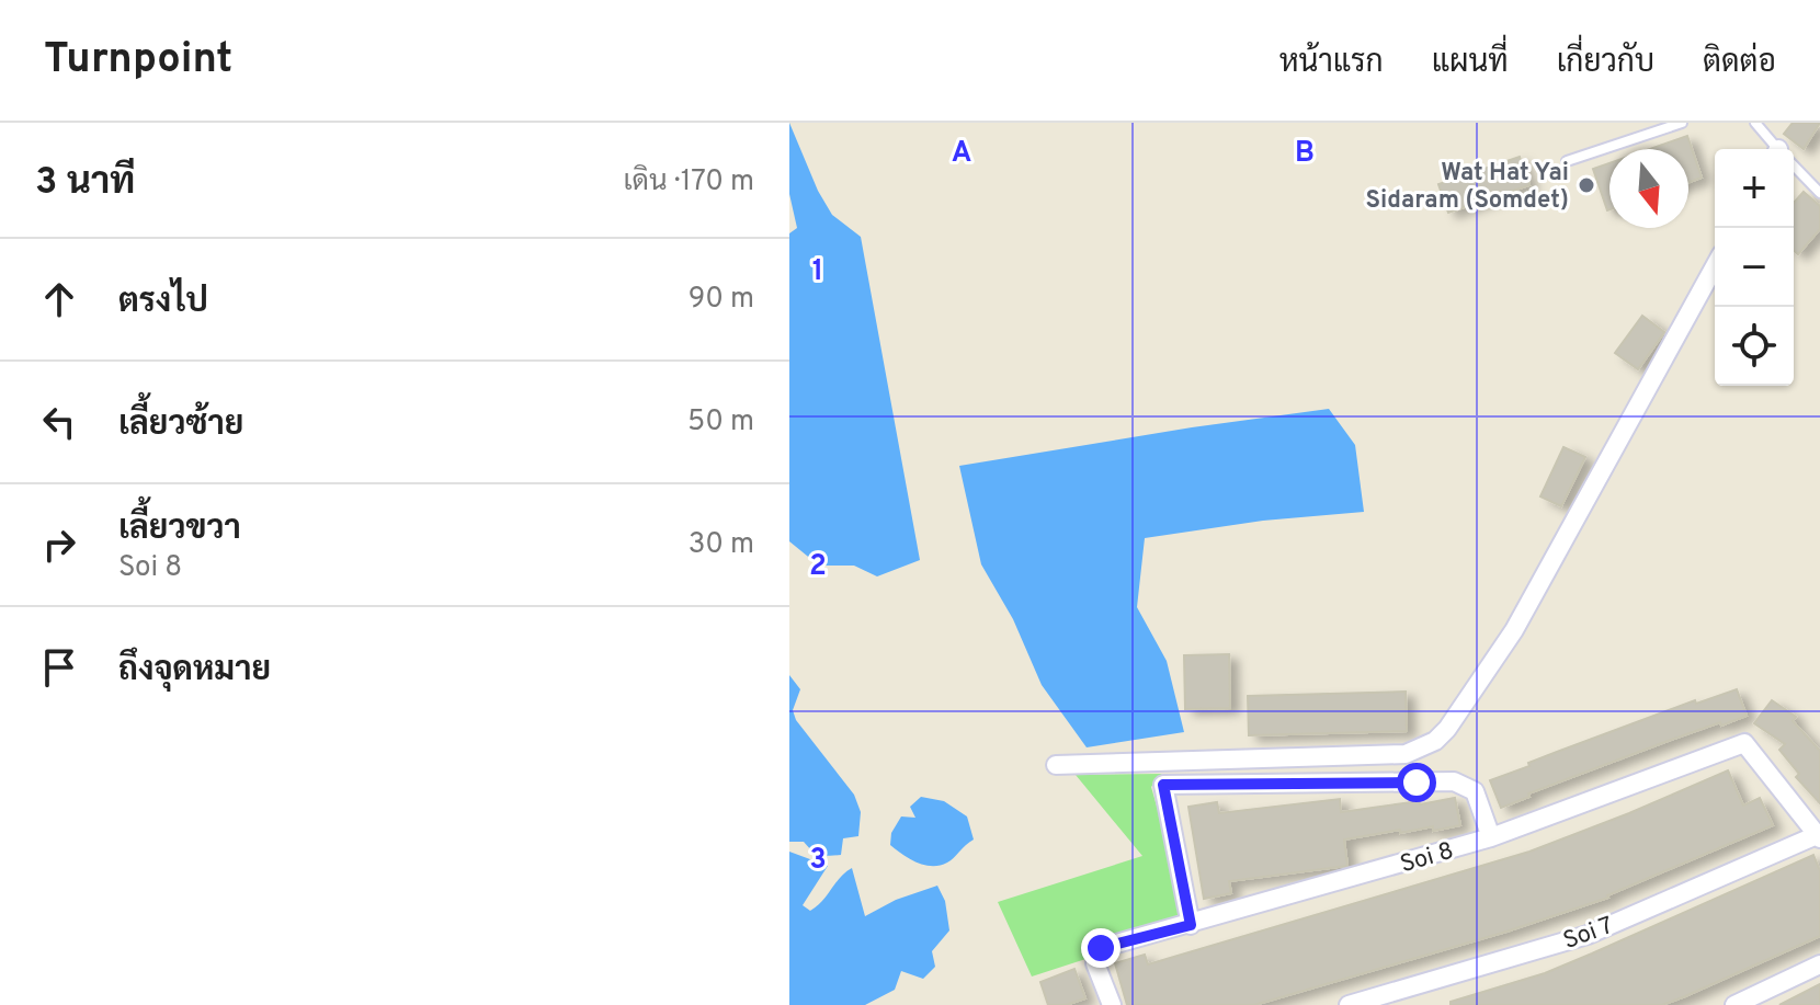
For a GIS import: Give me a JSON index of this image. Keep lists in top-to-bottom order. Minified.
{"streets":{"street":["Soi 8","Soi 7"]},"crossings":[["Soi 8","Soi 7"]],"places":["Wat Hat Yai Sidaram (Somdet)"],"north":"bottom","page":{"header":"Turnpoint","nav":["หน้าแรก","แผนที่","เกี่ยวกับ","ติดต่อ"],"heading":["3 นาที","เดิน · 170 m"],"map_buttons":["+","−"],"list":[["ตรงไป","90 m"],["เลี้ยวซ้าย","50 m"],["เลี้ยวขวา","Soi 8","30 m"],"ถึงจุดหมาย"]},"grid":{"columns":["A","B"],"rows":["1","2","3"]}}
